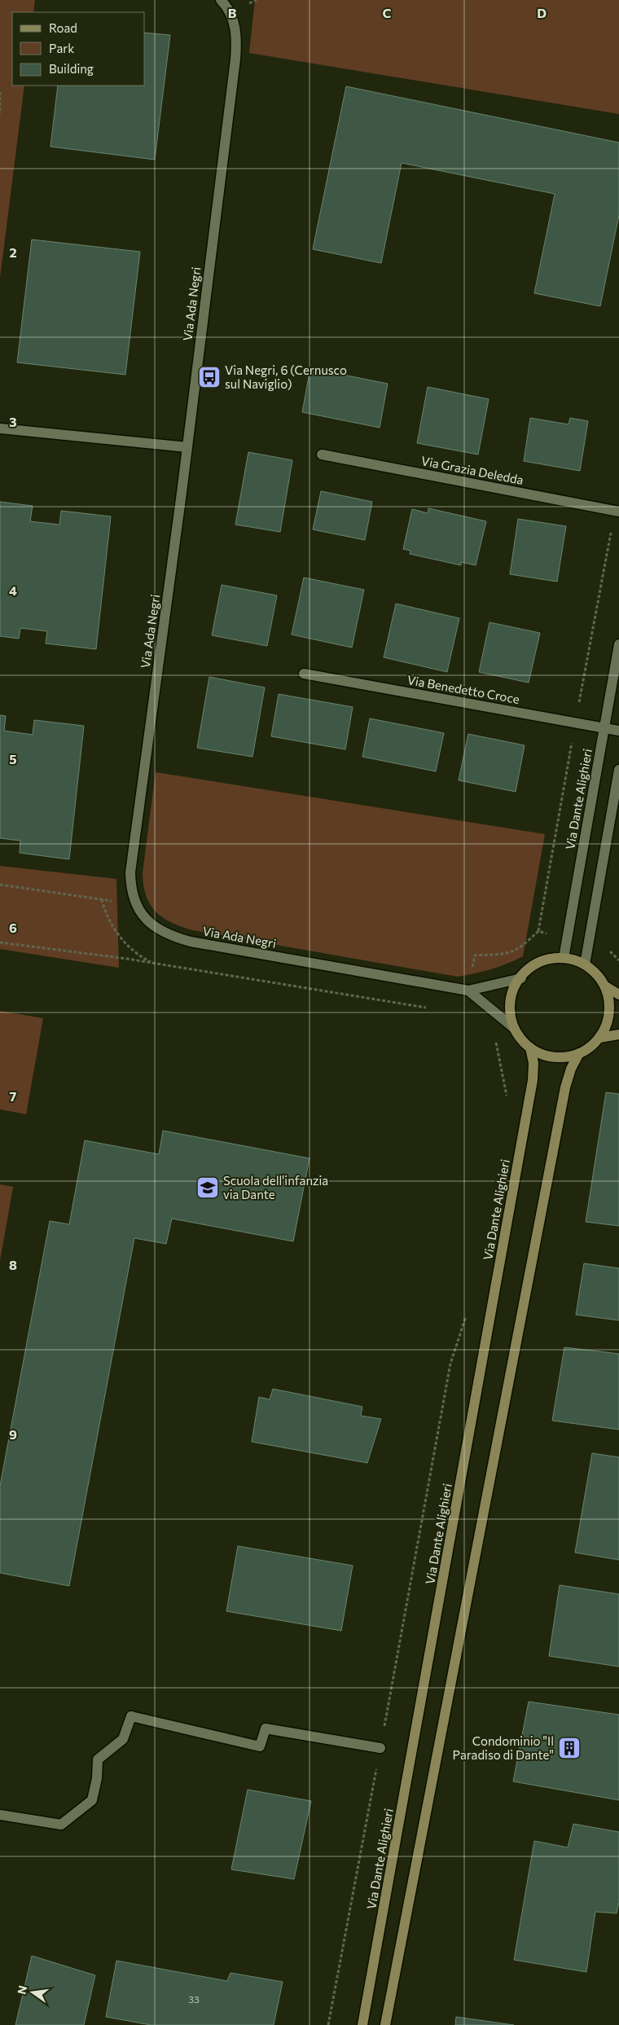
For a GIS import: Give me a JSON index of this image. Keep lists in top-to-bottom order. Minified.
{"streets":{"street":["Via Ada Negri","Via Grazia Deledda","Via Benedetto Croce","Via Dante Alighieri"]},"crossings":[["Via Ada Negri","Via Dante Alighieri"],["Via Benedetto Croce","Via Dante Alighieri"]],"places":{"bus stop":["Via Negri, 6 (Cernusco sul Naviglio)"],"school or university":["Scuola dell'infanzia via Dante"],"building":["Condominio \"Il Paradiso di Dante\""]},"house_numbers":["33"],"legend":["Road","Park","Building"],"north":"left","grid":{"columns":["B","C","D"],"rows":["2","3","4","5","6","7","8","9"]}}
